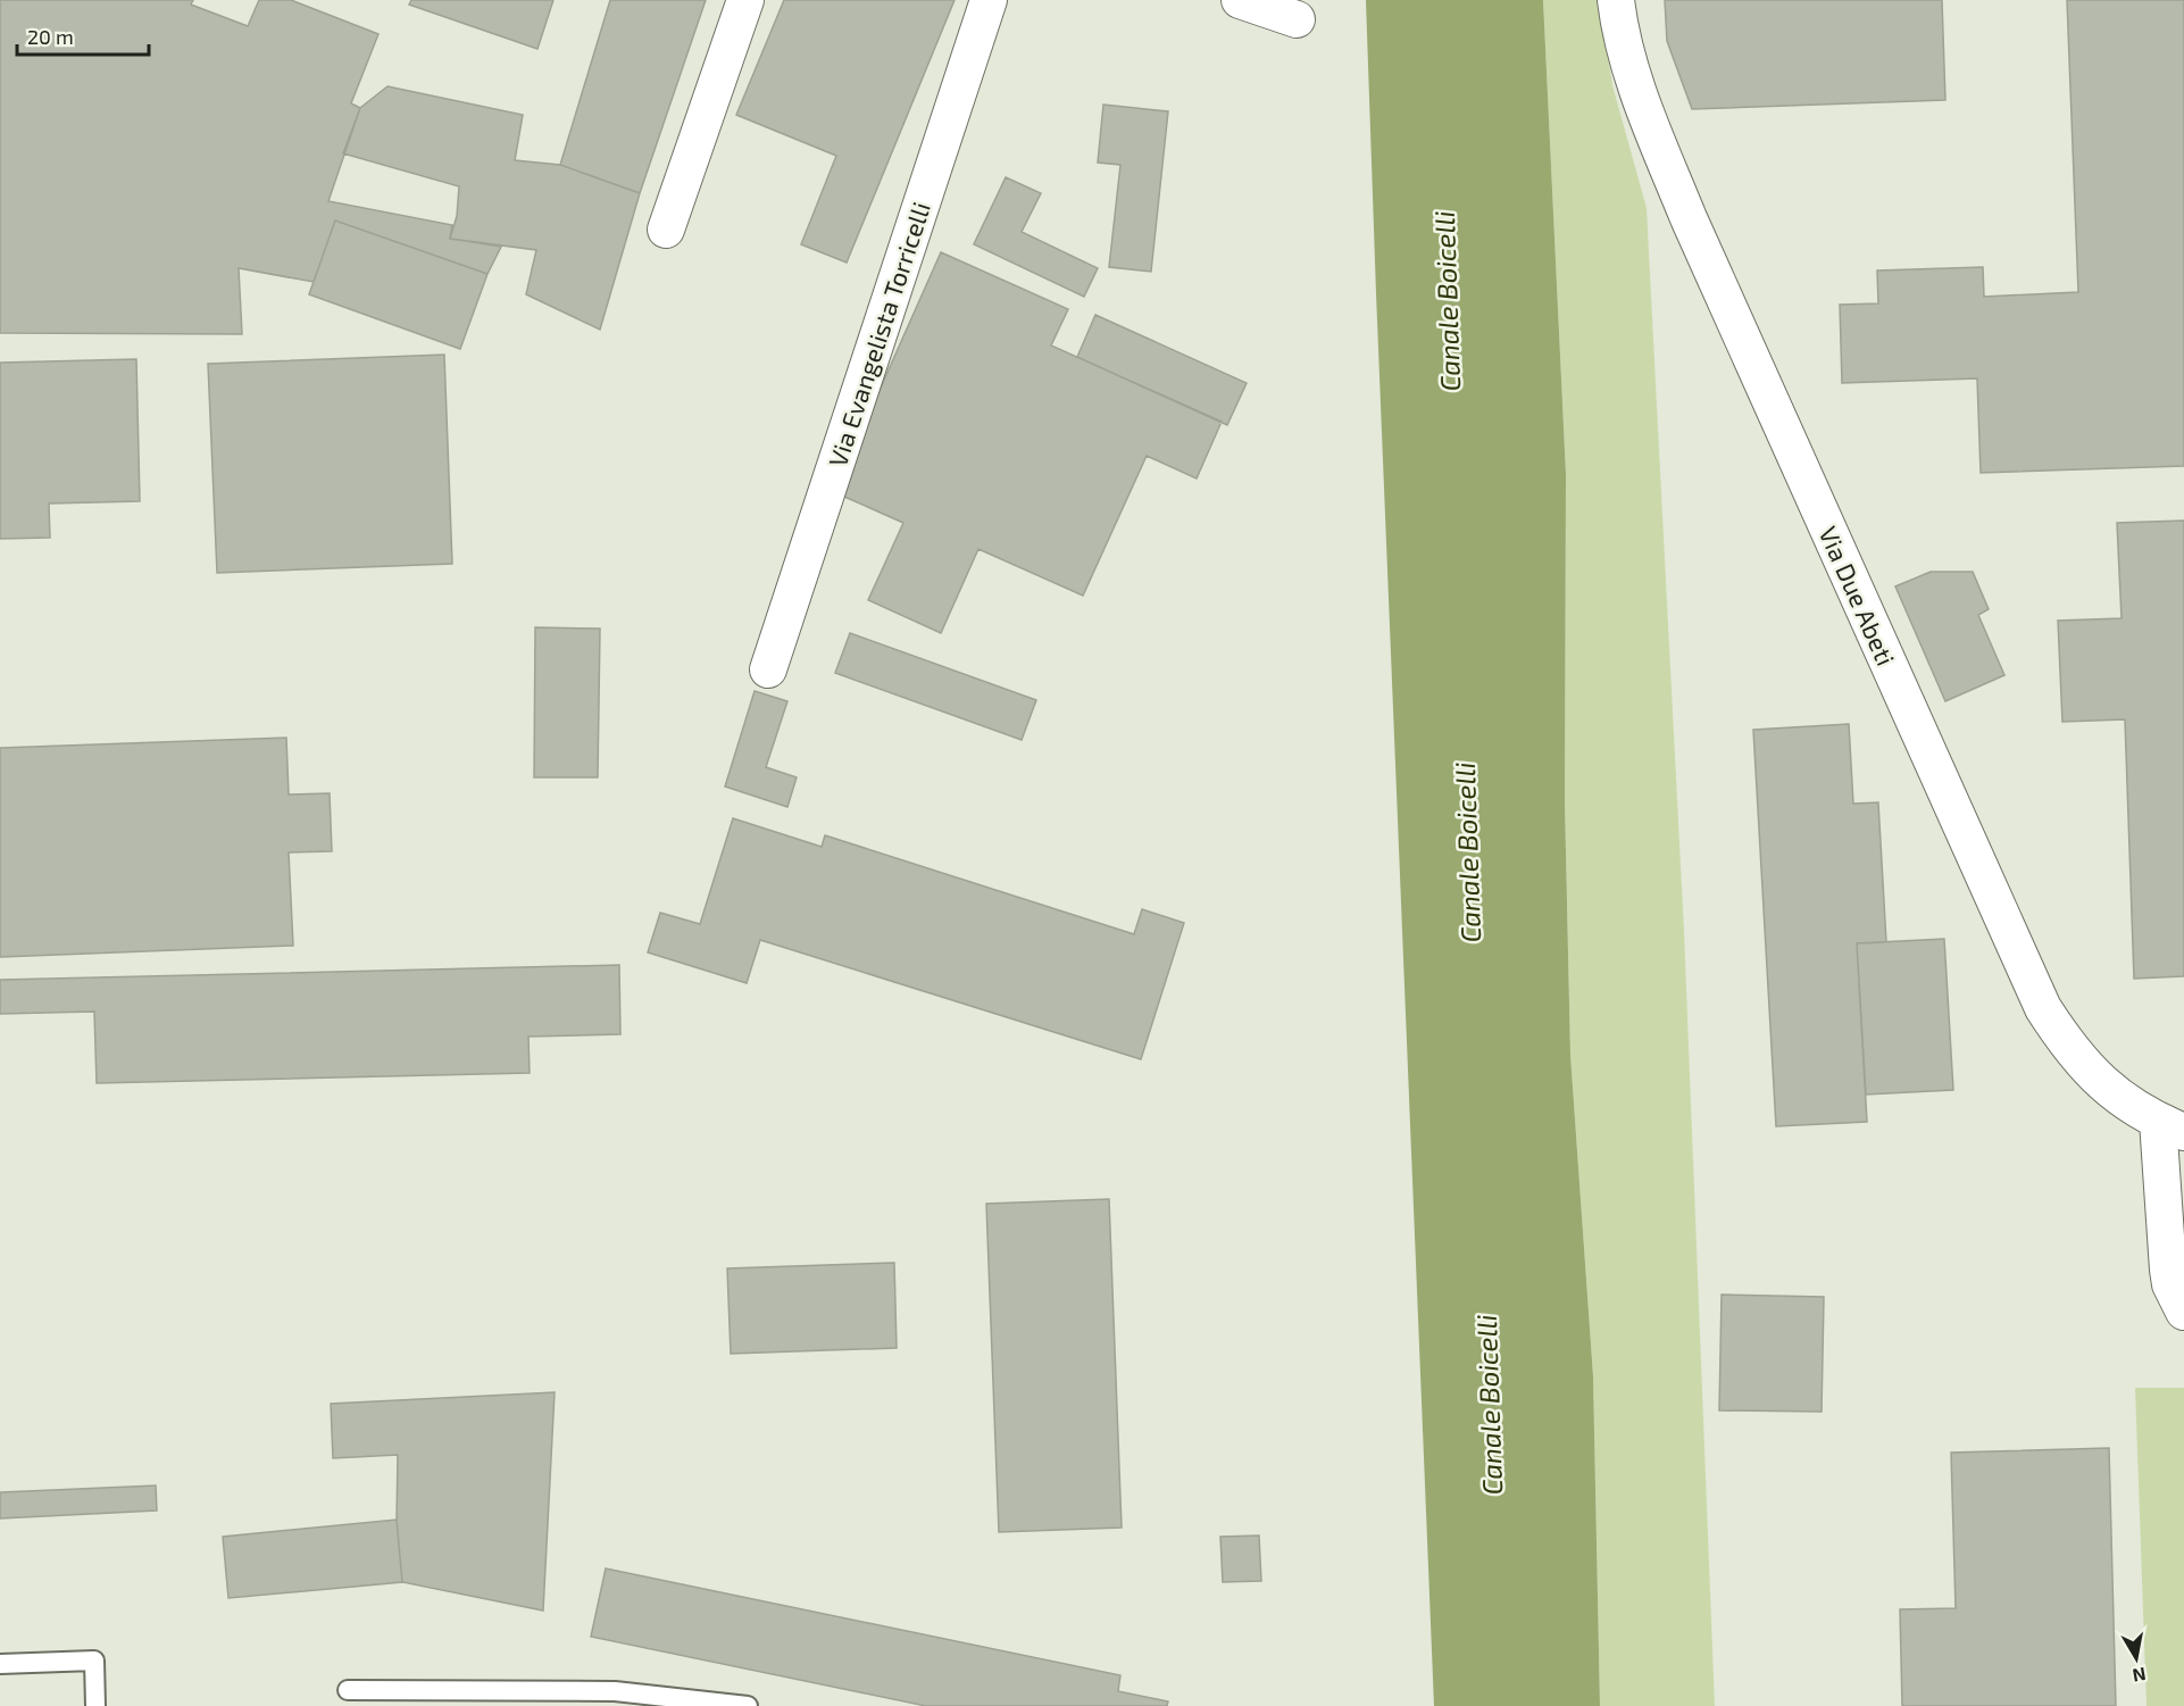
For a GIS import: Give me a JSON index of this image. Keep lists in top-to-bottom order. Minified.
{"streets":{"street":["Via Evangelista Torricelli","Via Due Abeti"]},"water":["Canale Boicelli"],"scale_bar":"20 m","north":"bottom"}
